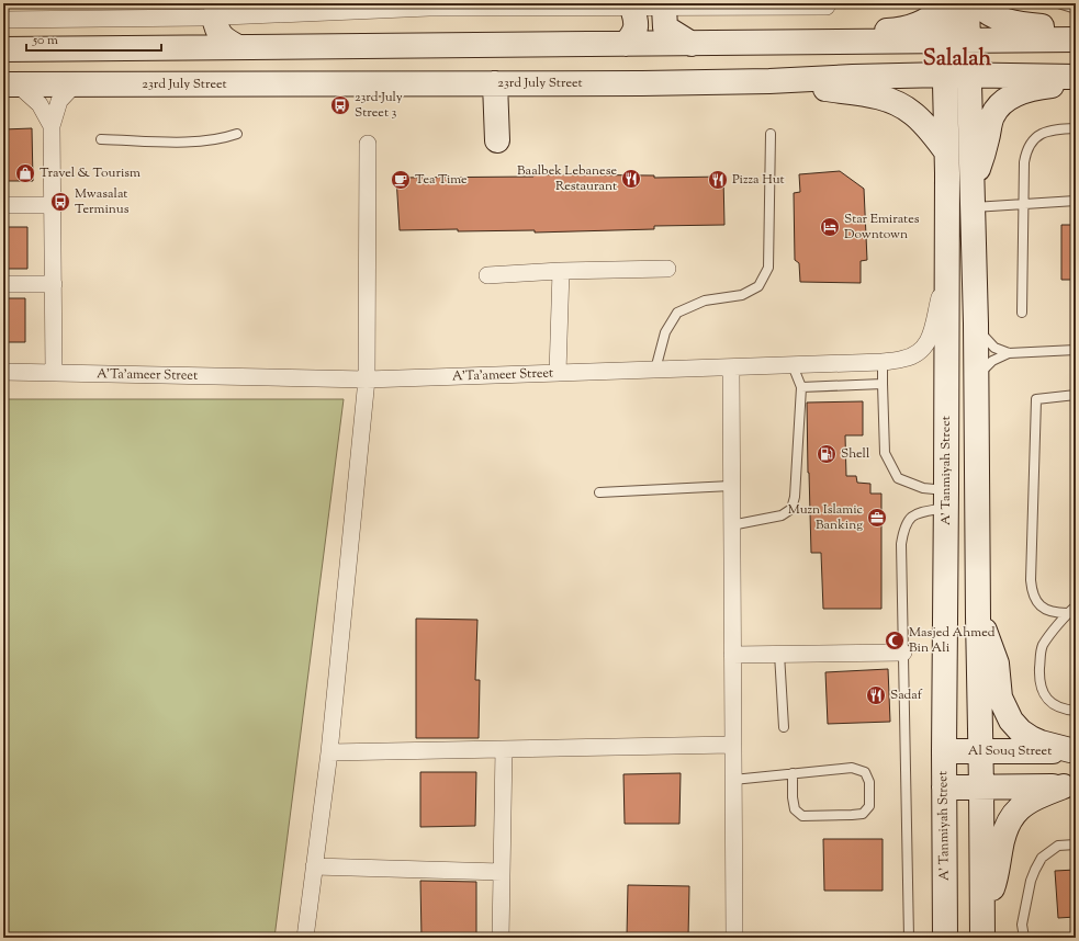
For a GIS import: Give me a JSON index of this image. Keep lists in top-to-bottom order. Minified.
{"streets":{"main road":["23rd July Street","A' Tanmiyah Street","Al Souq Street"],"street":["A'Ta'ameer Street"]},"crossings":[["23rd July Street","A' Tanmiyah Street"],["A'Ta'ameer Street","A' Tanmiyah Street"],["A' Tanmiyah Street","Al Souq Street"]],"districts":["Salalah"],"places":{"bus stop":["23rd July Street 3","Mwasalat Terminus"],"shop":["Travel & Tourism"],"restaurant":["Baalbek Lebanese Restaurant","Pizza Hut","Sadaf"],"cafe":["Tea Time"],"hotel":["Star Emirates Downtown"],"fuel station":["Shell"],"office":["Muzn Islamic Banking"],"mosque":["Masjed Ahmed Bin Ali"]},"scale_bar":"50 m"}
